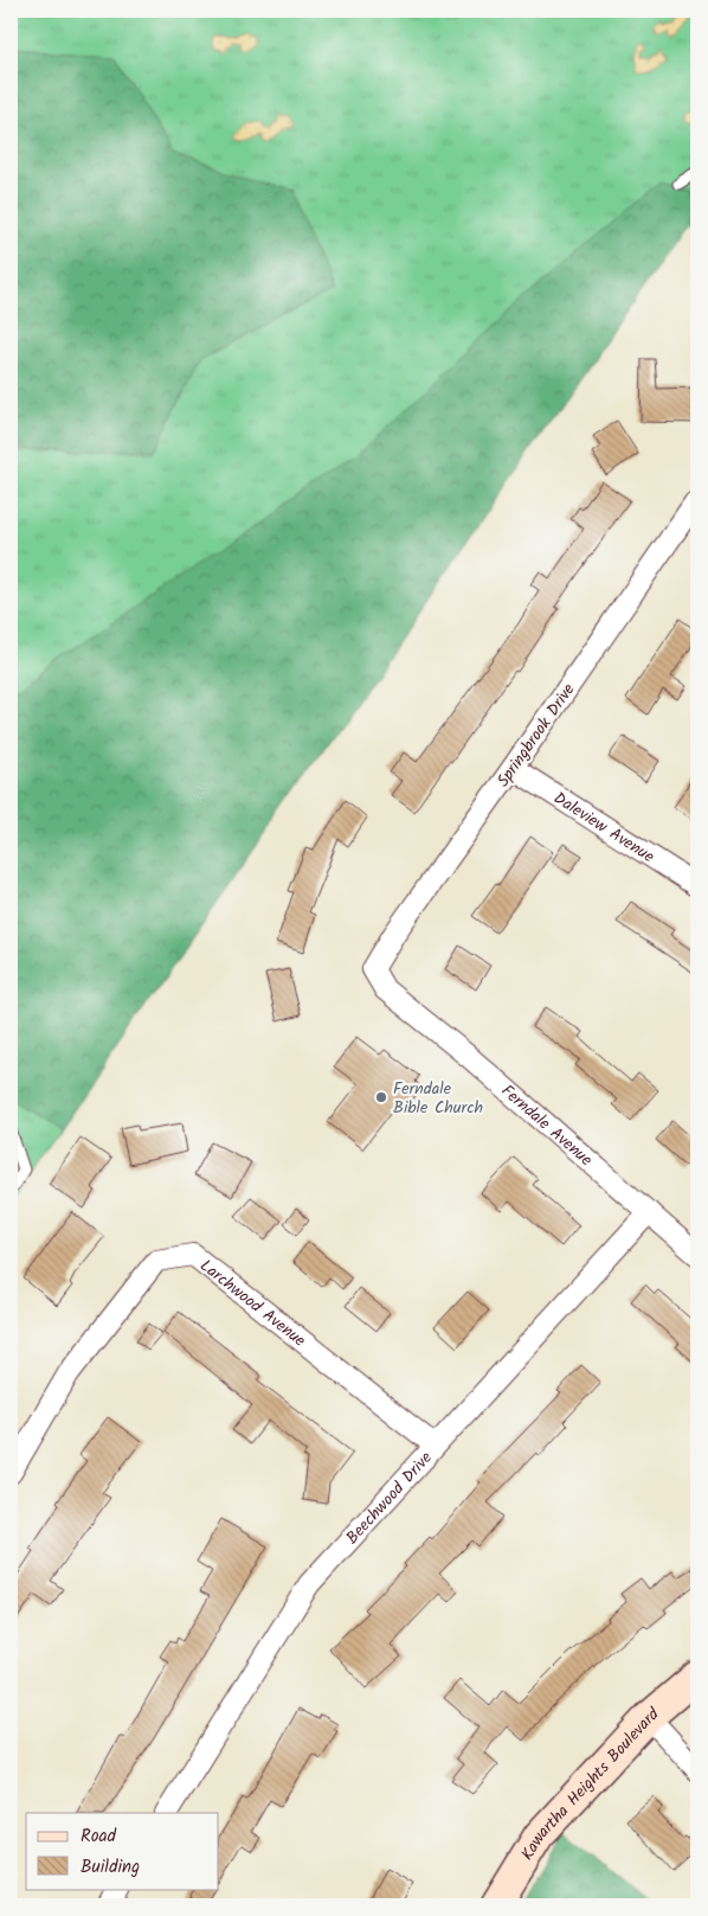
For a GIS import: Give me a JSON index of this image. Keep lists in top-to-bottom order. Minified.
{"streets":{"street":["Springbrook Drive","Daleview Avenue","Ferndale Avenue","Larchwood Avenue","Beechwood Drive","Kawartha Heights Boulevard"]},"crossings":[["Springbrook Drive","Daleview Avenue"],["Springbrook Drive","Ferndale Avenue"],["Ferndale Avenue","Beechwood Drive"],["Larchwood Avenue","Beechwood Drive"]],"places":["Ferndale Bible Church"],"legend":["Road","Building"]}
